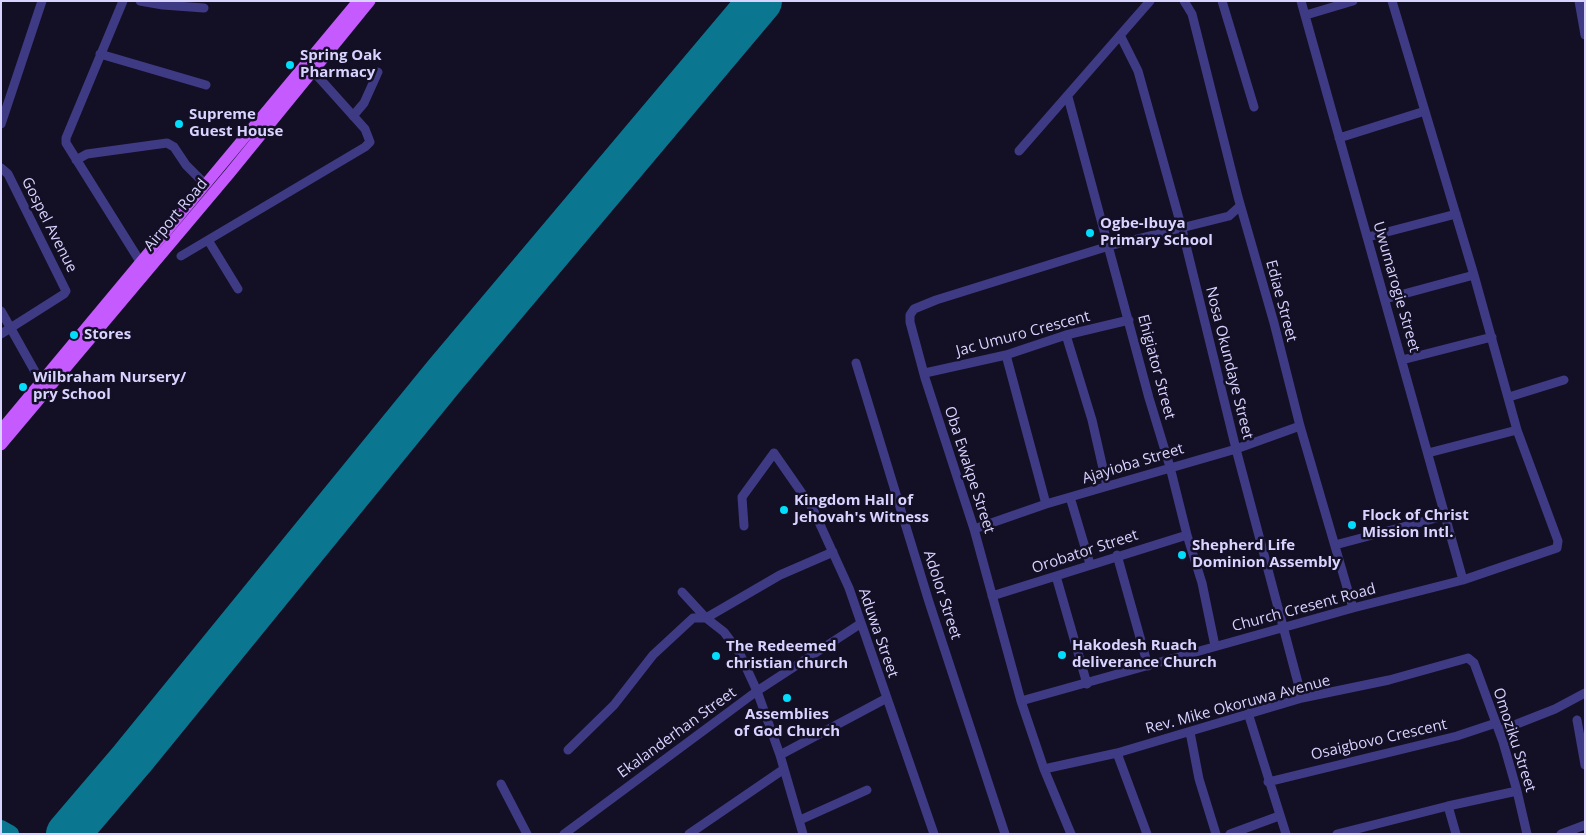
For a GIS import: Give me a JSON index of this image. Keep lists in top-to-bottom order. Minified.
{"streets":{"main road":["Airport Road"],"street":["Gospel Avenue","Uwumarogie Street","Ediae Street","Jac Umuro Crescent","Nosa Okundaye Street","Ehigiator Street","Ajayioba Street","Oba Ewakpe Street","Orobator Street","Adolor Street","Church Cresent Road","Aduwa Street","Rev. Mike Okoruwa Avenue","Ekalanderhan Street","Osaigbovo Crescent","Omoziku Street"]},"crossings":[["Uwumarogie Street","Church Cresent Road"],["Ediae Street","Ajayioba Street"],["Ediae Street","Church Cresent Road"],["Jac Umuro Crescent","Ehigiator Street"],["Jac Umuro Crescent","Oba Ewakpe Street"],["Nosa Okundaye Street","Ajayioba Street"],["Nosa Okundaye Street","Church Cresent Road"],["Nosa Okundaye Street","Rev. Mike Okoruwa Avenue"],["Ehigiator Street","Ajayioba Street"],["Ehigiator Street","Oba Ewakpe Street"],["Ehigiator Street","Orobator Street"],["Ehigiator Street","Church Cresent Road"],["Ajayioba Street","Oba Ewakpe Street"],["Oba Ewakpe Street","Orobator Street"],["Oba Ewakpe Street","Church Cresent Road"],["Oba Ewakpe Street","Rev. Mike Okoruwa Avenue"],["Aduwa Street","Ekalanderhan Street"],["Rev. Mike Okoruwa Avenue","Omoziku Street"],["Osaigbovo Crescent","Omoziku Street"]],"places":["Spring Oak Pharmacy","Supreme Guest House","Ogbe-Ibuya Primary School","Stores","Wilbraham Nursery/ pry School","Kingdom Hall of Jehovah's Witness","Flock of Christ Mission Intl.","Shepherd Life Dominion Assembly","Hakodesh Ruach deliverance Church","The Redeemed christian church","Assemblies of God Church"]}
